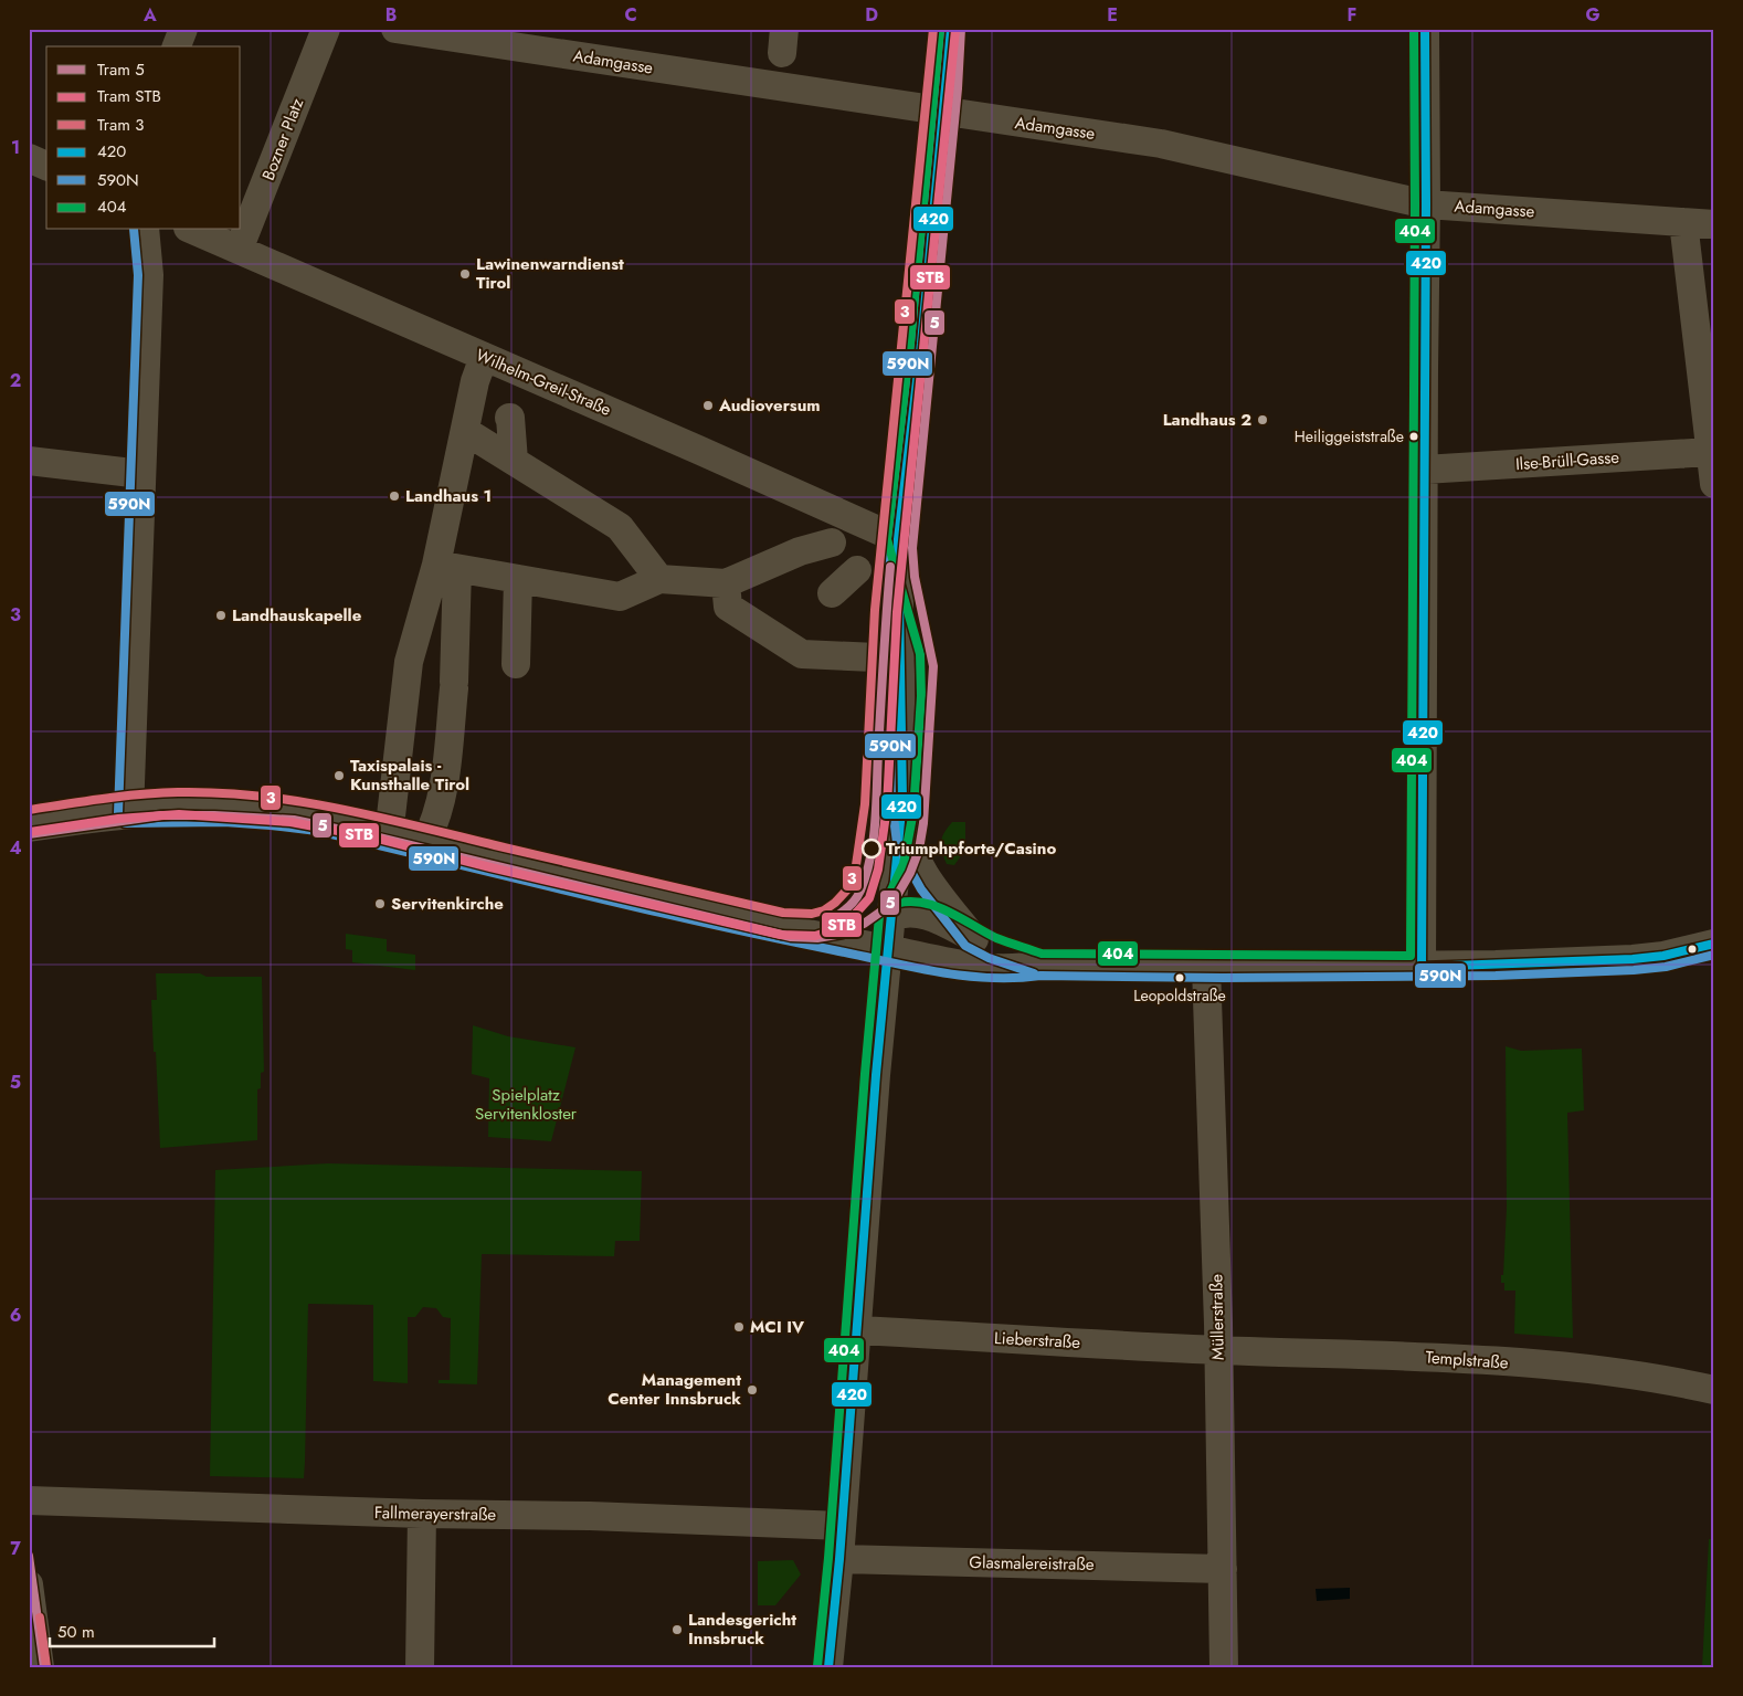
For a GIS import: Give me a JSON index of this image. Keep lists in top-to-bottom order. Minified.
{"streets":{"street":["Adamgasse","Bozner Platz","Wilhelm-Greil-Straße","Ilse-Brüll-Gasse","Müllerstraße","Lieberstraße","Templstraße","Fallmerayerstraße","Glasmalereistraße"]},"crossings":[["Bozner Platz","Wilhelm-Greil-Straße"],["Müllerstraße","Lieberstraße"],["Müllerstraße","Templstraße"],["Müllerstraße","Glasmalereistraße"],["Lieberstraße","Templstraße"]],"parks":["Spielplatz Servitenkloster"],"places":["Lawinenwarndienst Tirol","Audioversum","Landhaus 2","Heiliggeiststraße","Landhaus 1","Landhauskapelle","Taxispalais - Kunsthalle Tirol","Triumphpforte/Casino","Servitenkirche","Leopoldstraße","MCI IV","Management Center Innsbruck","Landesgericht Innsbruck"],"lines":["tram line 5","tram line 3","transit line 420","transit line 590N","transit line 404","tram line STB"],"legend":["Tram 5","Tram STB","Tram 3","420","590N","404"],"scale_bar":"50 m","grid":{"columns":["A","B","C","D","E","F","G"],"rows":["1","2","3","4","5","6","7"]}}
